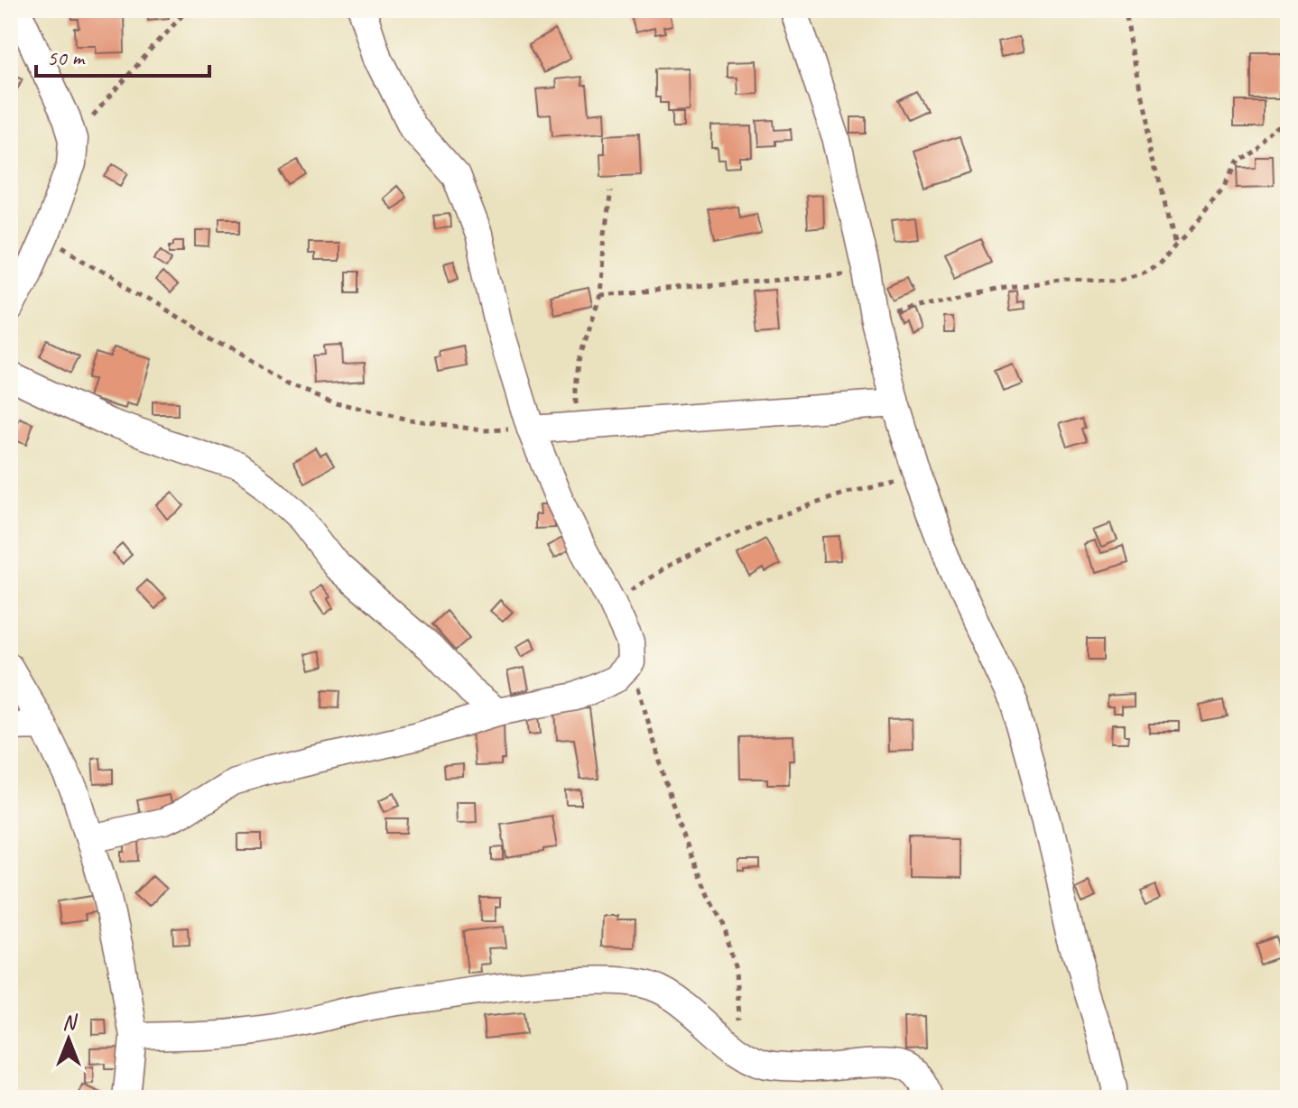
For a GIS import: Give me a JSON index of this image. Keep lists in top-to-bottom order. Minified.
{"scale_bar":"50 m","north":"top"}
